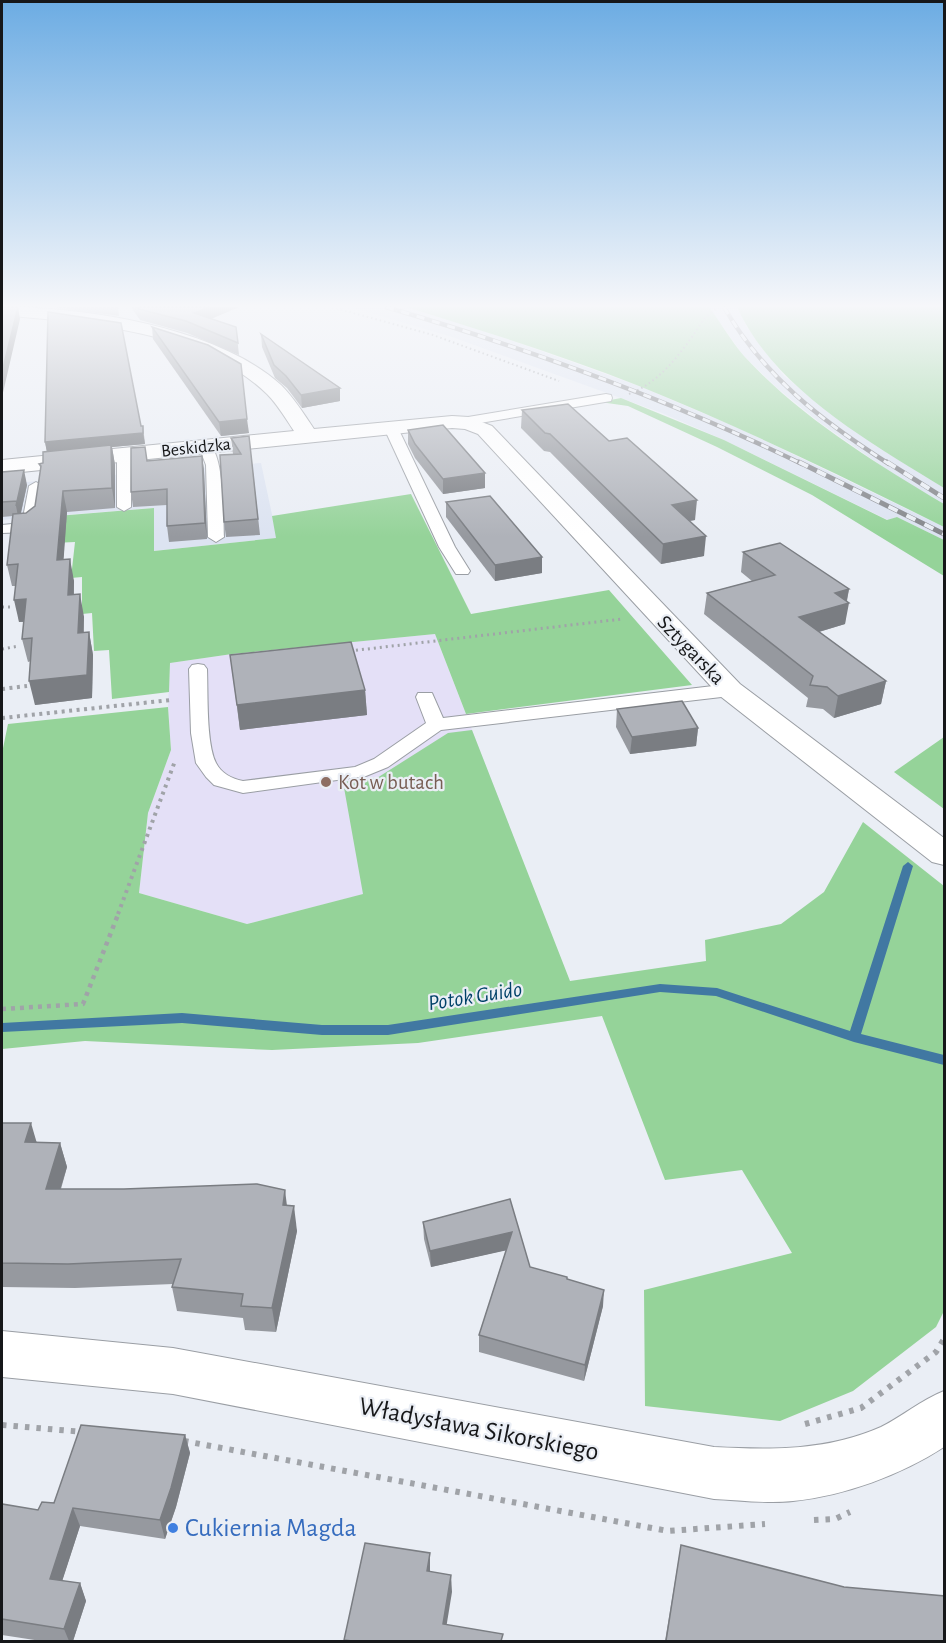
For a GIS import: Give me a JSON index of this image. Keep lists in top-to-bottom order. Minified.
{"streets":{"street":["Beskidzka","Sztygarska","Władysława Sikorskiego"]},"crossings":[["Beskidzka","Sztygarska"]],"water":["Potok Guido"],"places":["Kot w butach","Cukiernia Magda"]}
